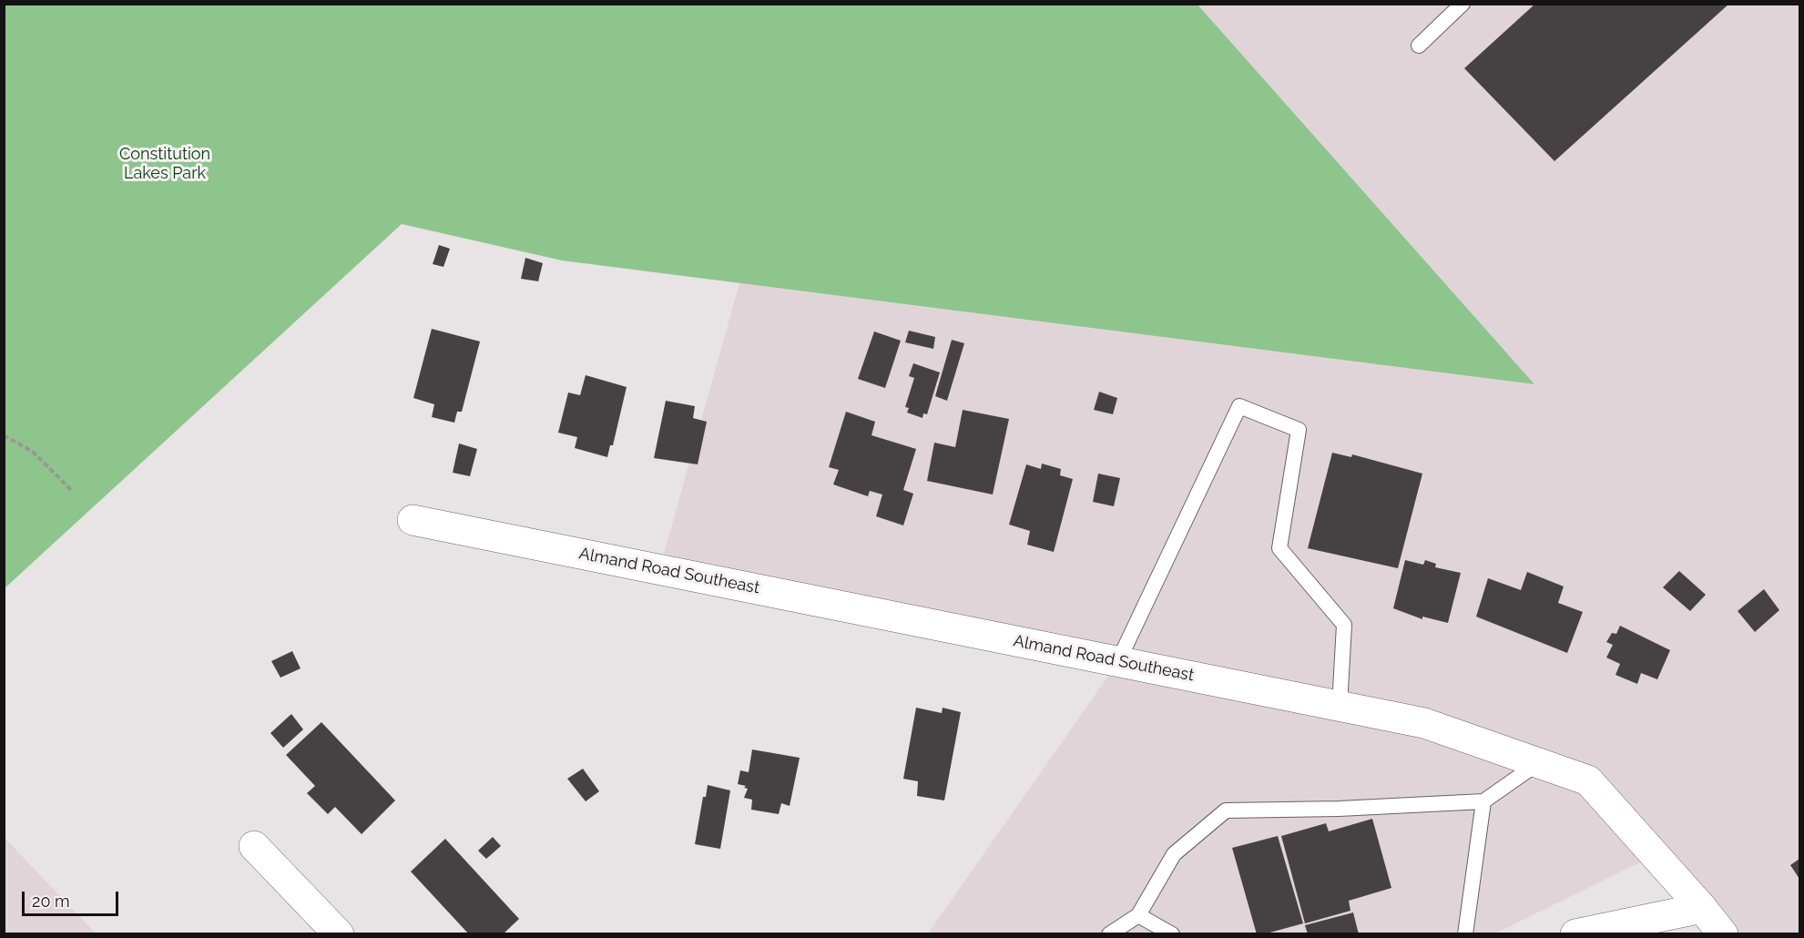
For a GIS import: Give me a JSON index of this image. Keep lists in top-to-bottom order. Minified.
{"streets":{"street":["Almand Road Southeast"]},"parks":["Constitution Lakes Park"],"scale_bar":"20 m"}
